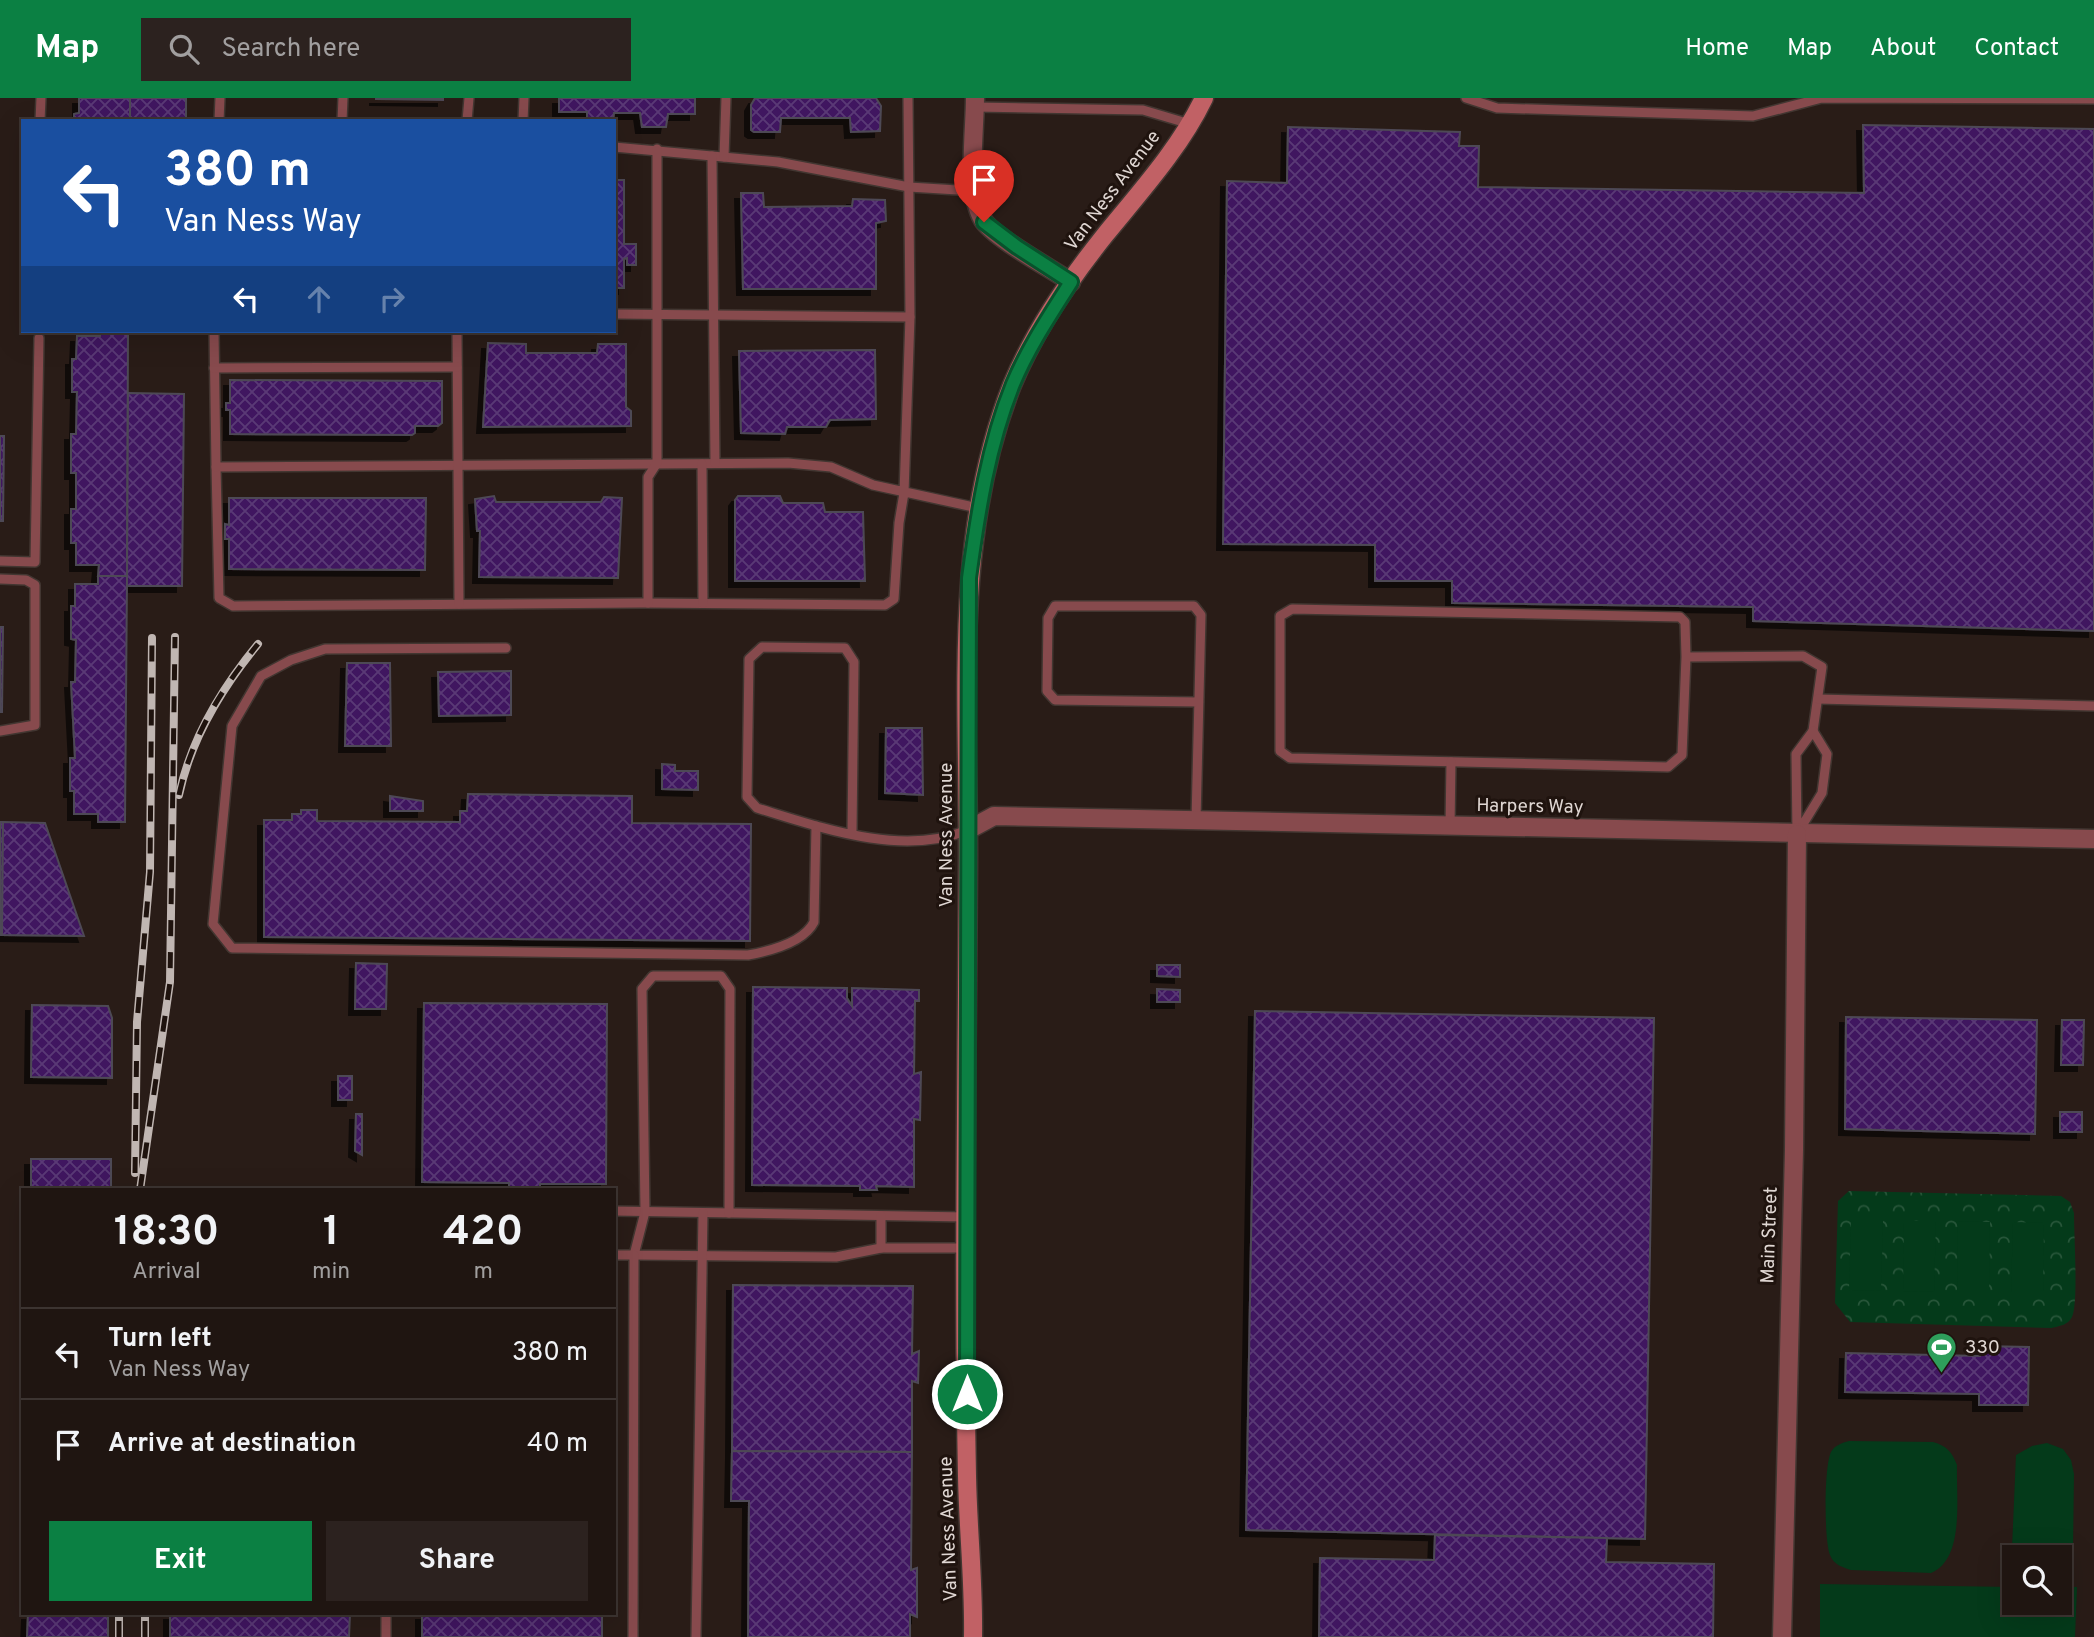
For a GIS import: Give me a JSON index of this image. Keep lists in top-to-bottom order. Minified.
{"streets":{"main road":["Van Ness Avenue"],"street":["Harpers Way","Main Street"]},"crossings":[["Van Ness Avenue","Harpers Way"],["Harpers Way","Main Street"]],"places":{"sports":["330"]},"page":{"header":"Map","search":"Search here","nav":["Home","Map","About","Contact"],"turn":["380 m","Van Ness Way"],"eta":["18:30","Arrival","1","min","420","m"],"list":[{"name":"Turn left","note":"Van Ness Way","value":"380 m"},{"name":"Arrive at destination","value":"40 m"}],"buttons":["Exit","Share"]}}
